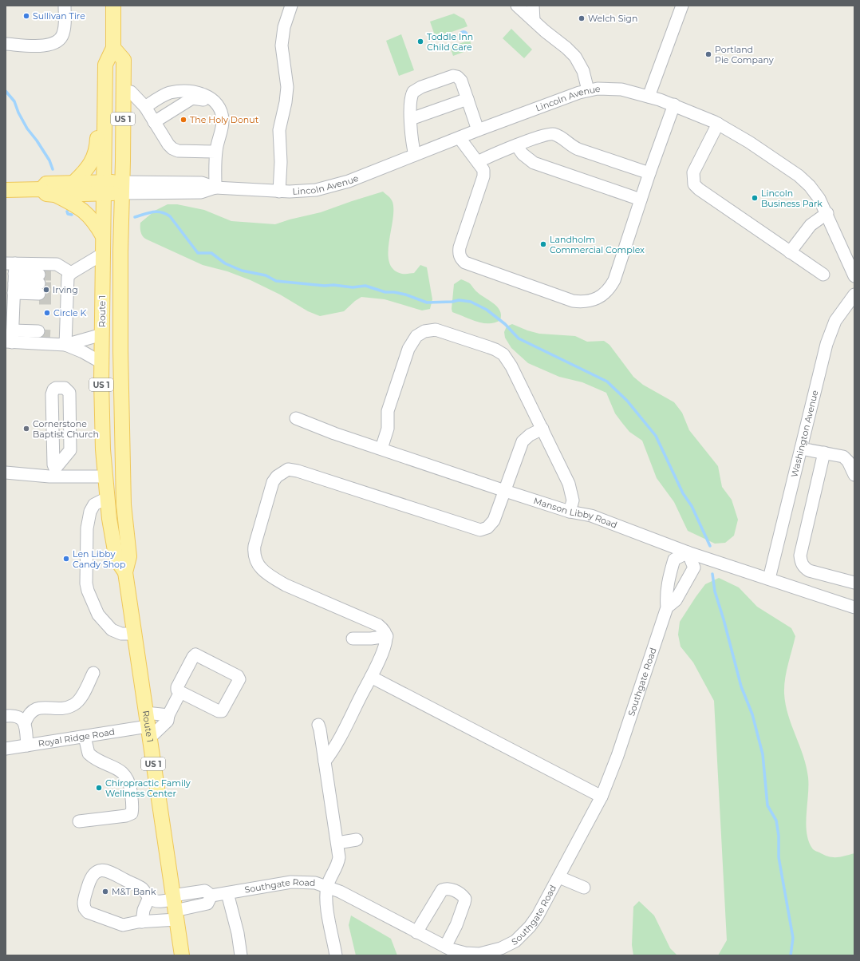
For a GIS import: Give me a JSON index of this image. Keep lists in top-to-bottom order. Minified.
{"streets":{"main road":["US 1","Route 1"],"street":["Lincoln Avenue","Washington Avenue","Manson Libby Road","Southgate Road","Royal Ridge Road"]},"crossings":[["Lincoln Avenue","Route 1"],["Route 1","Southgate Road"],["Route 1","Royal Ridge Road"],["Washington Avenue","Manson Libby Road"],["Manson Libby Road","Southgate Road"]],"places":["Sullivan Tire","Welch Sign","Toddle Inn Child Care","Portland Pie Company","The Holy Donut","Lincoln Business Park","Landholm Commercial Complex","Irving","Circle K","Cornerstone Baptist Church","Len Libby Candy Shop","Chiropractic Family Wellness Center","M&T Bank"]}
